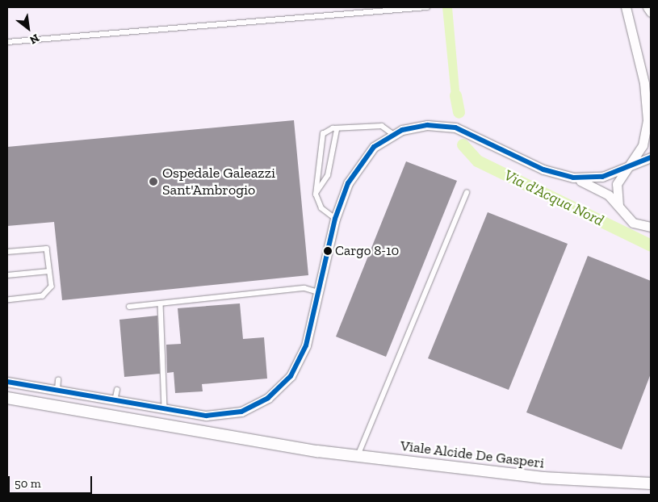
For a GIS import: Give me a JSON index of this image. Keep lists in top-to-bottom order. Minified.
{"streets":{"street":["Viale Alcide De Gasperi"]},"water":["Via d'Acqua Nord"],"places":["Ospedale Galeazzi Sant'Ambrogio","Cargo 8-10"],"scale_bar":"50 m","north":"bottom right"}
